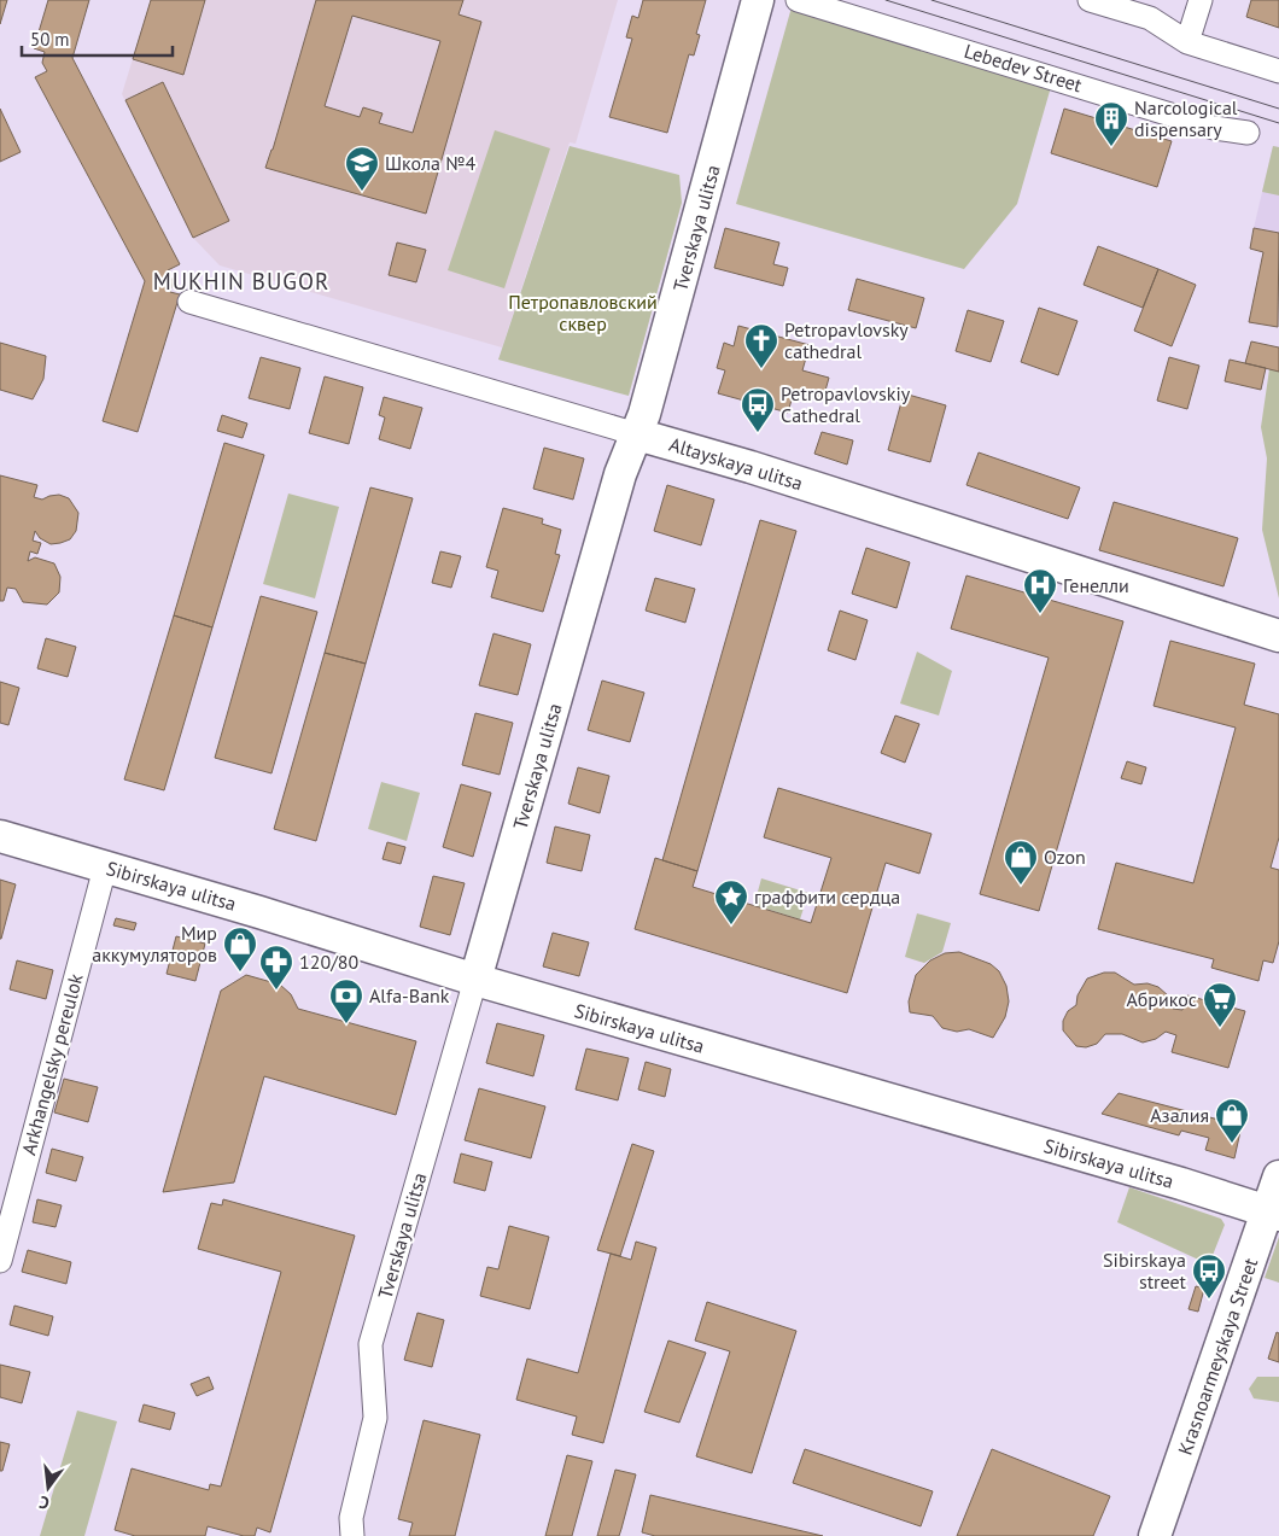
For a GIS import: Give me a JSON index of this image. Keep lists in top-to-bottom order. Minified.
{"streets":{"main road":["Tverskaya ulitsa","Altayskaya ulitsa","Sibirskaya ulitsa","Krasnoarmeyskaya Street"],"street":["Lebedev Street","Arkhangelsky pereulok"]},"crossings":[["Tverskaya ulitsa","Altayskaya ulitsa"],["Tverskaya ulitsa","Sibirskaya ulitsa"],["Sibirskaya ulitsa","Arkhangelsky pereulok"],["Sibirskaya ulitsa","Krasnoarmeyskaya Street"]],"districts":["MUKHIN BUGOR"],"parks":["Петропавловский сквер"],"places":{"building":["Narcological dispensary"],"school or university":["Школа №4"],"church":["Petropavlovsky cathedral"],"bus stop":["Petropavlovskiy Сathedral","Sibirskaya street"],"hospital":["Генелли"],"shop":["Ozon","Мир аккумуляторов","Азалия"],"place":["граффити сердца"],"pharmacy":["120/80"],"bank":["Alfa-Bank"],"supermarket":["Абрикос"]},"scale_bar":"50 m","north":"bottom"}
